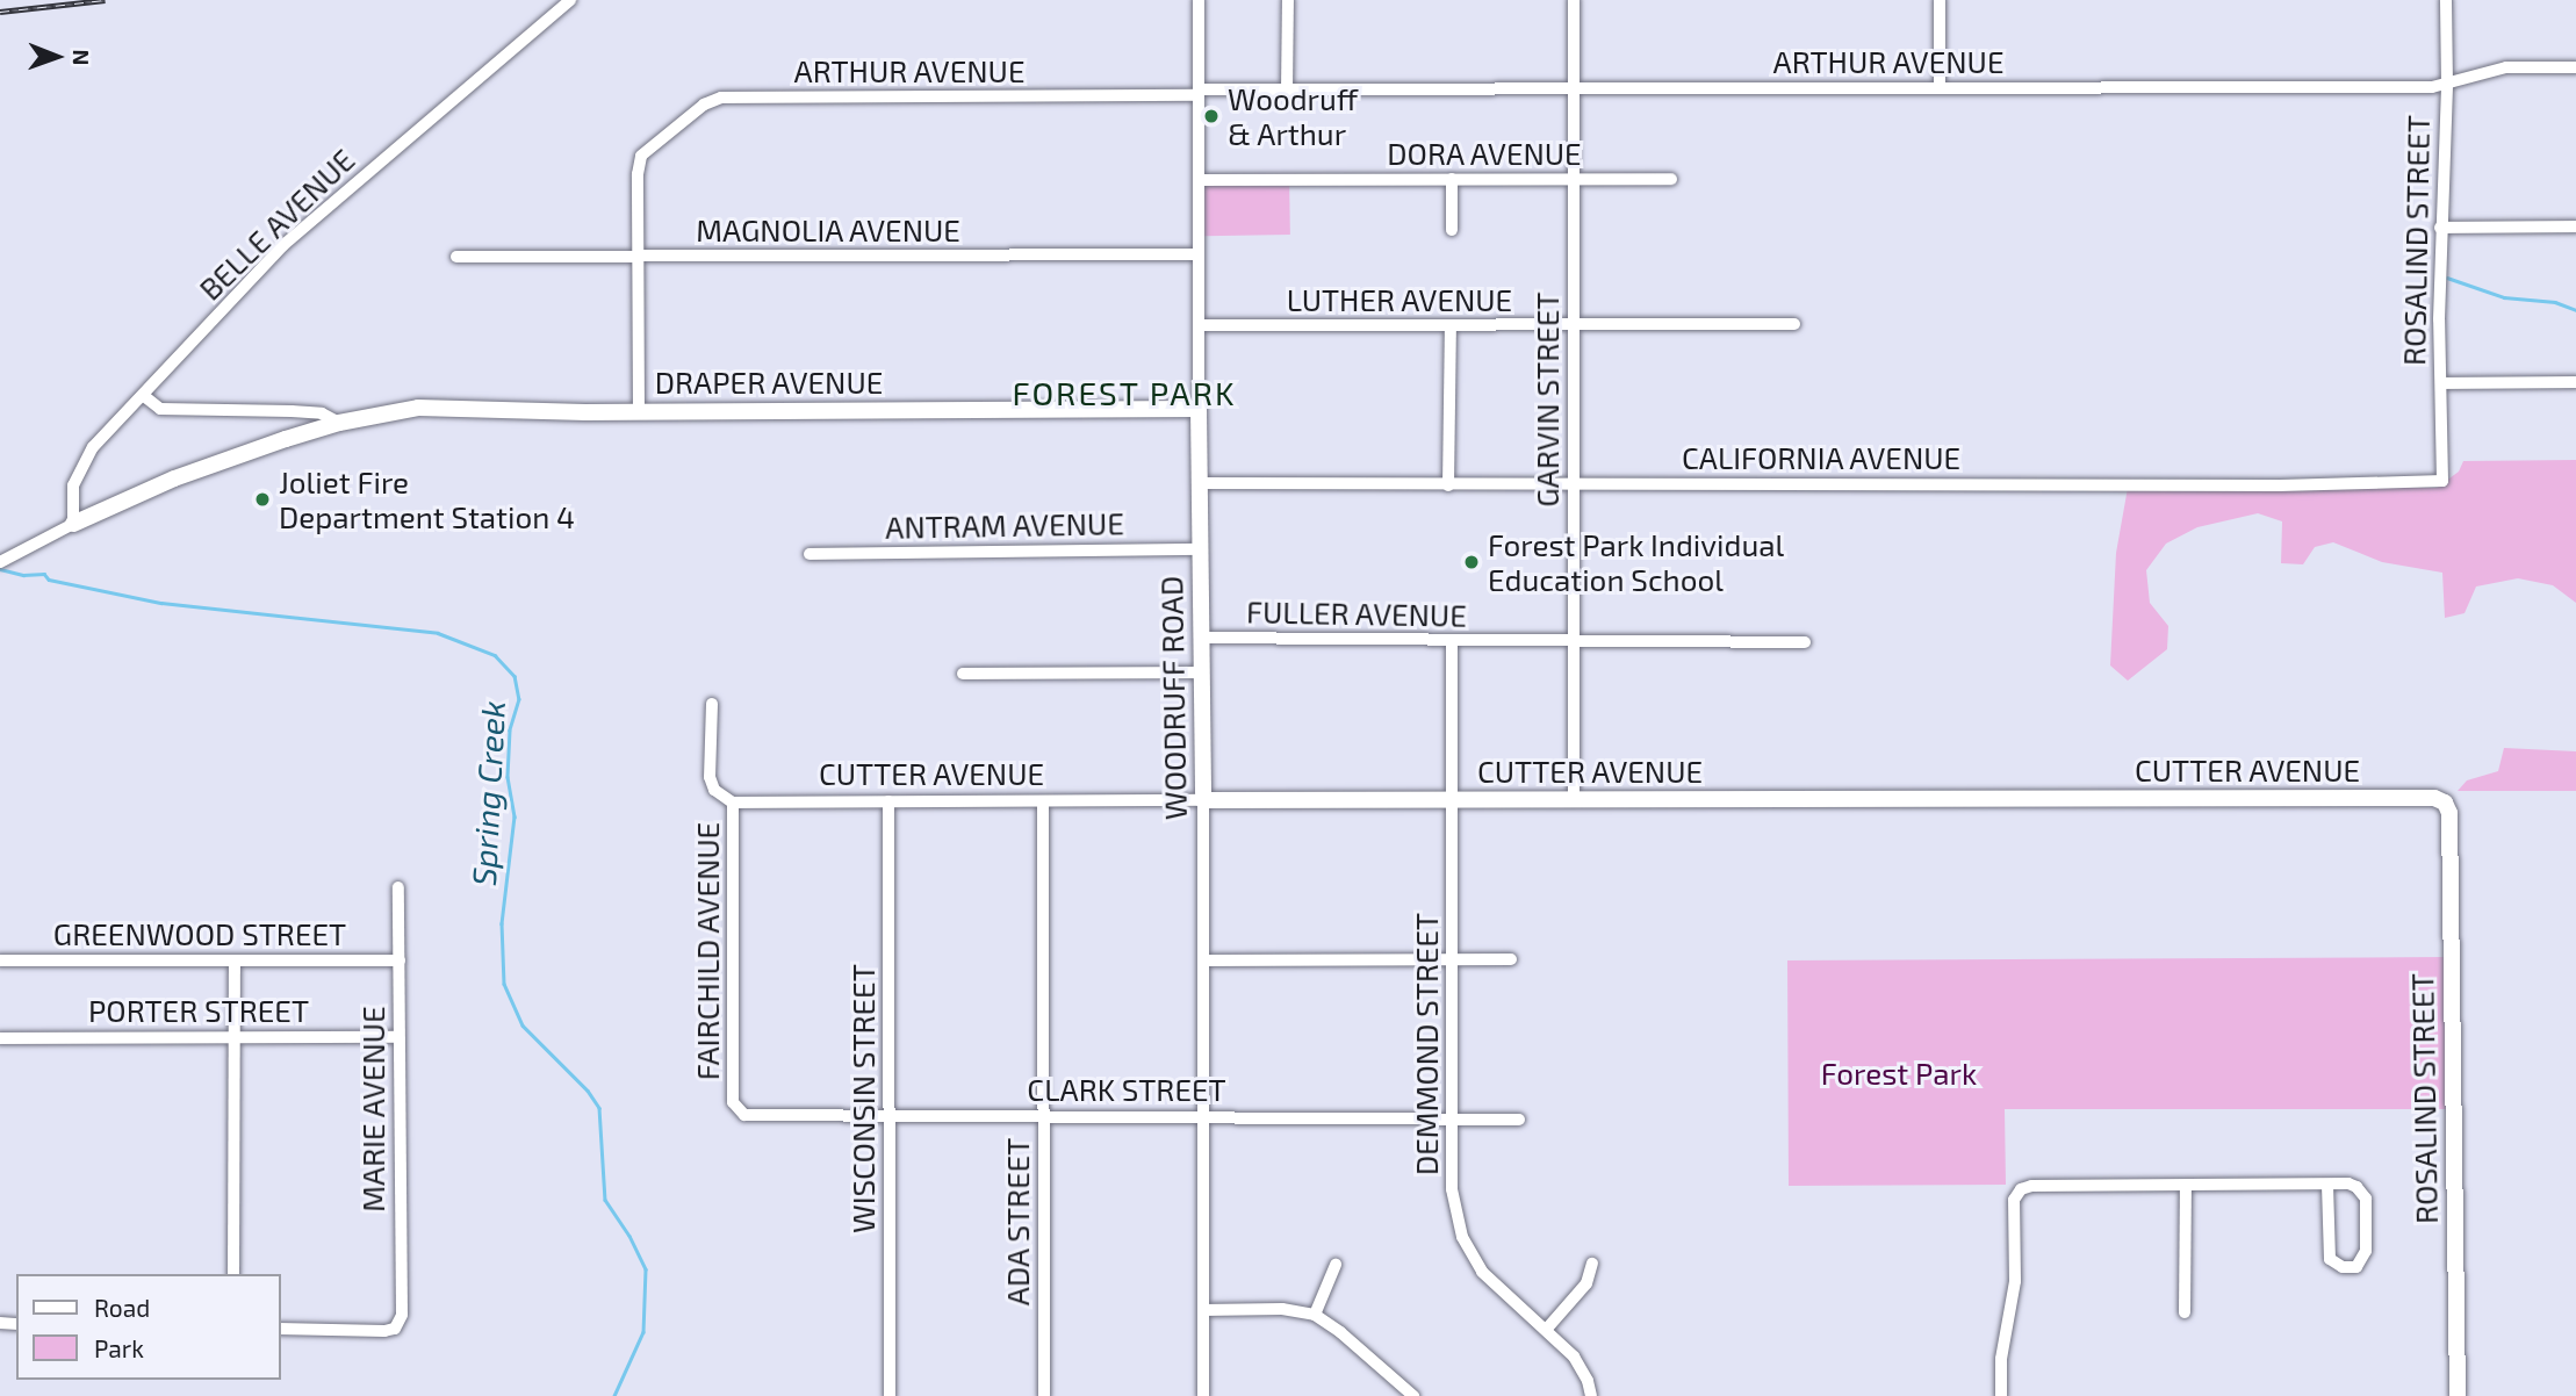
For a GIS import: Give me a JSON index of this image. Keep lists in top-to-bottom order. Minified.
{"streets":{"street":["ARTHUR AVENUE","DORA AVENUE","BELLE AVENUE","MAGNOLIA AVENUE","ROSALIND STREET","LUTHER AVENUE","DRAPER AVENUE","GARVIN STREET","CALIFORNIA AVENUE","ANTRAM AVENUE","FULLER AVENUE","WOODRUFF ROAD","CUTTER AVENUE","GREENWOOD STREET","FAIRCHILD AVENUE","PORTER STREET","DEMMOND STREET","CLARK STREET","WISCONSIN STREET","MARIE AVENUE","ADA STREET"]},"crossings":[["ARTHUR AVENUE","MAGNOLIA AVENUE"],["ARTHUR AVENUE","ROSALIND STREET"],["ARTHUR AVENUE","GARVIN STREET"],["ARTHUR AVENUE","WOODRUFF ROAD"],["DORA AVENUE","GARVIN STREET"],["DORA AVENUE","WOODRUFF ROAD"],["BELLE AVENUE","DRAPER AVENUE"],["MAGNOLIA AVENUE","WOODRUFF ROAD"],["ROSALIND STREET","CALIFORNIA AVENUE"],["ROSALIND STREET","CUTTER AVENUE"],["LUTHER AVENUE","GARVIN STREET"],["LUTHER AVENUE","WOODRUFF ROAD"],["DRAPER AVENUE","WOODRUFF ROAD"],["GARVIN STREET","CALIFORNIA AVENUE"],["GARVIN STREET","FULLER AVENUE"],["GARVIN STREET","CUTTER AVENUE"],["CALIFORNIA AVENUE","WOODRUFF ROAD"],["ANTRAM AVENUE","WOODRUFF ROAD"],["FULLER AVENUE","WOODRUFF ROAD"],["FULLER AVENUE","DEMMOND STREET"],["WOODRUFF ROAD","CUTTER AVENUE"],["WOODRUFF ROAD","CLARK STREET"],["CUTTER AVENUE","FAIRCHILD AVENUE"],["CUTTER AVENUE","DEMMOND STREET"],["CUTTER AVENUE","WISCONSIN STREET"],["CUTTER AVENUE","ADA STREET"],["GREENWOOD STREET","MARIE AVENUE"],["FAIRCHILD AVENUE","CLARK STREET"],["PORTER STREET","MARIE AVENUE"],["DEMMOND STREET","CLARK STREET"],["CLARK STREET","WISCONSIN STREET"],["CLARK STREET","ADA STREET"]],"districts":["FOREST PARK"],"water":["Spring Creek"],"parks":["Forest Park"],"places":["Woodruff & Arthur","Joliet Fire Department Station 4","Forest Park Individual Education School"],"legend":["Road","Park"],"north":"right"}
